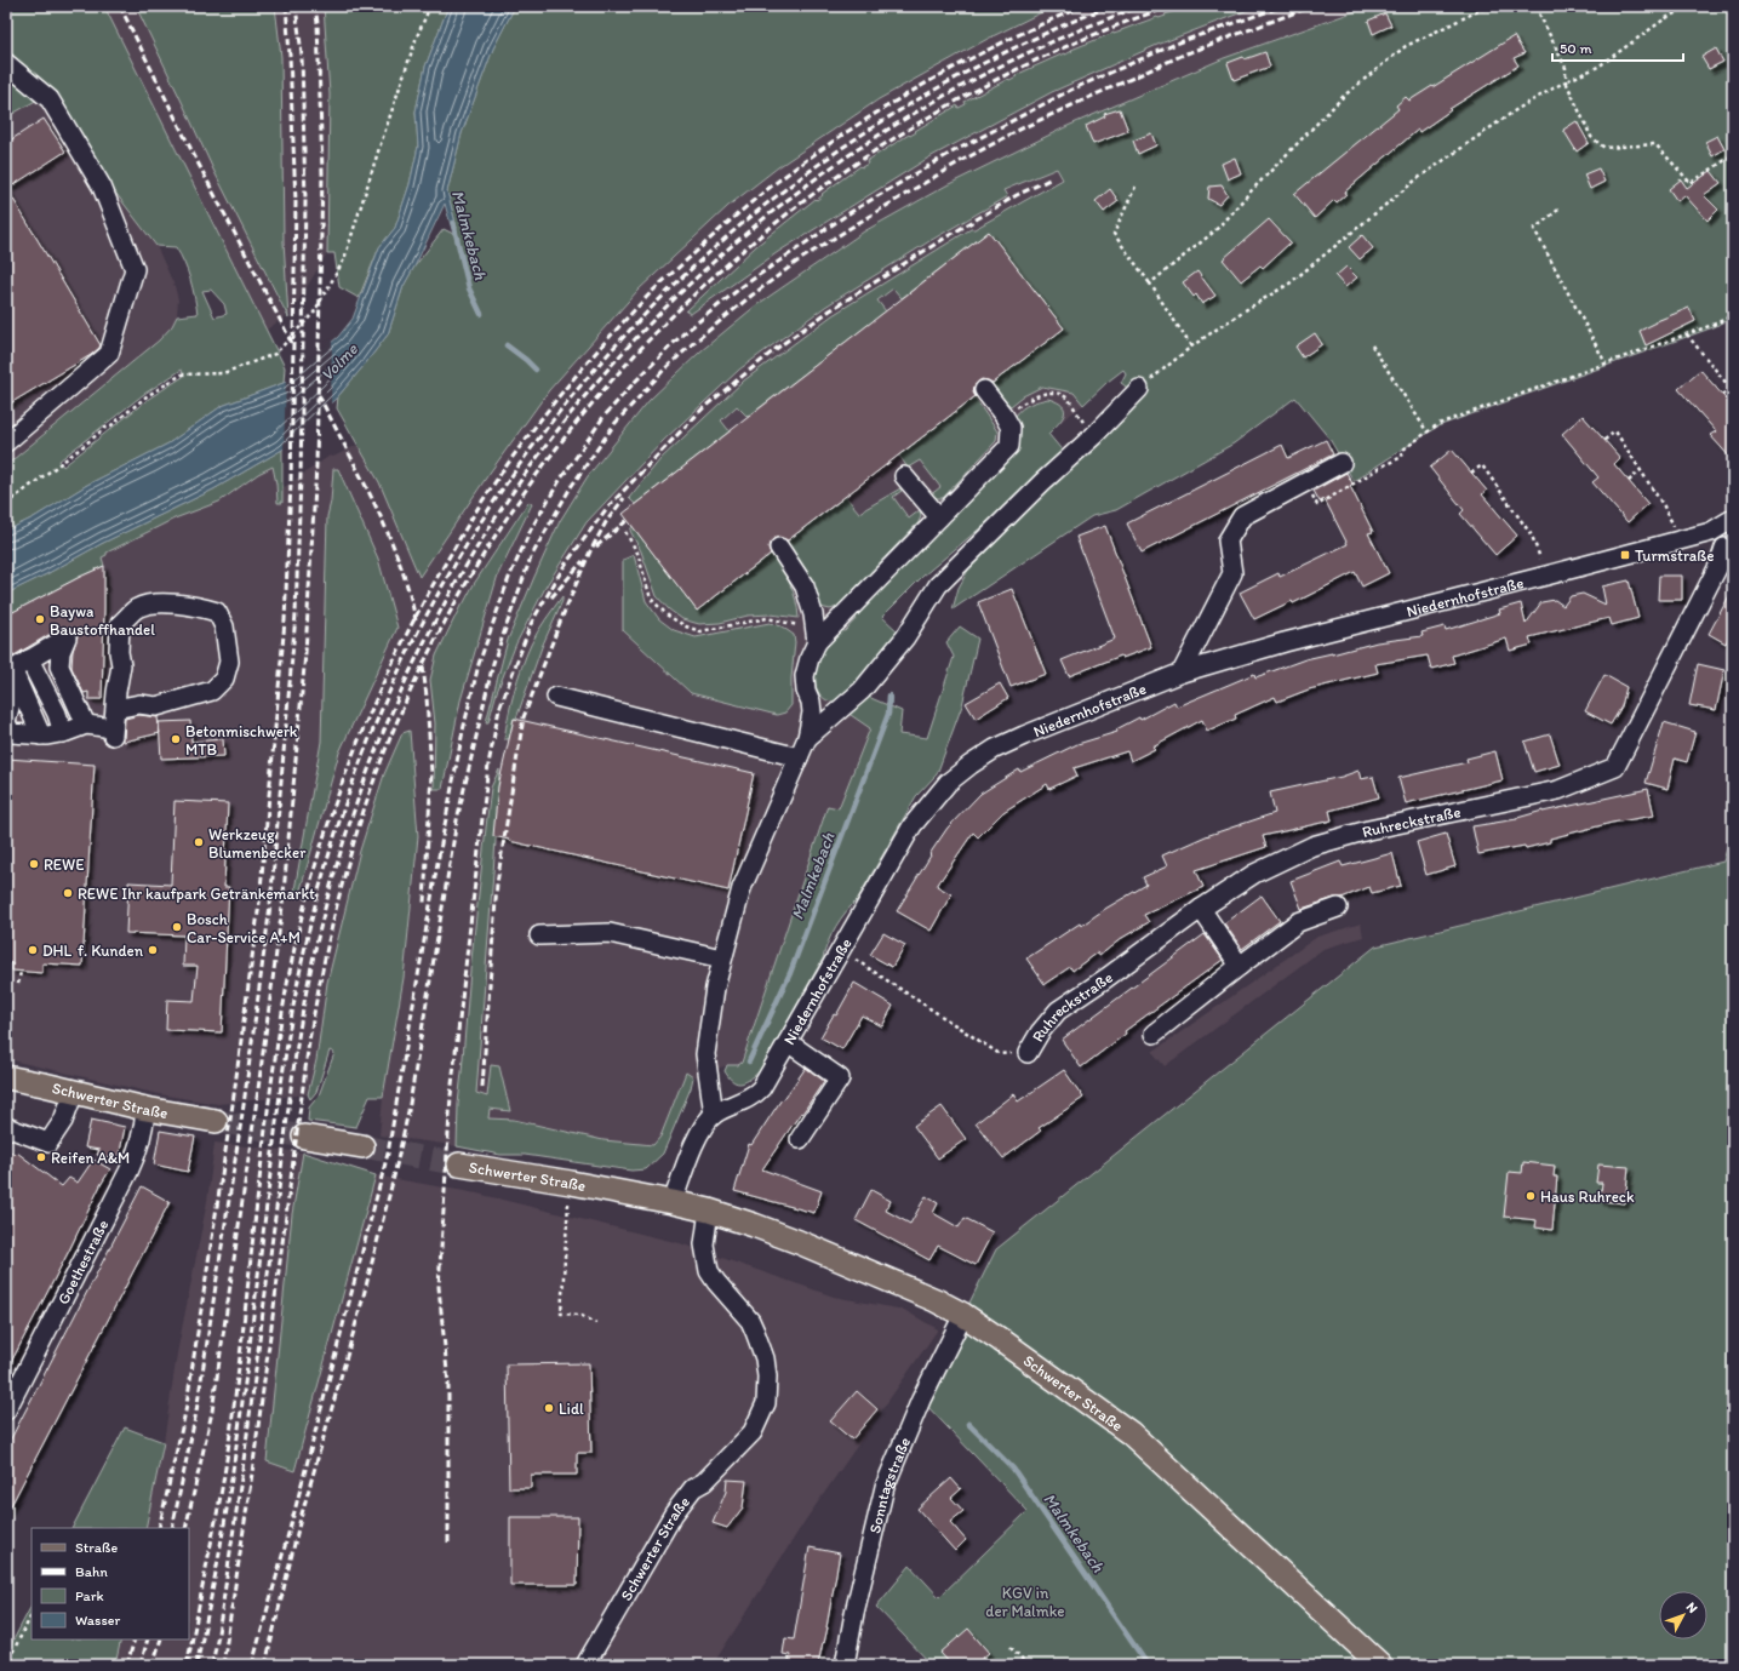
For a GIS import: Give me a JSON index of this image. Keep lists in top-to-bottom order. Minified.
{"streets":{"main road":["Schwerter Straße"],"street":["Niedernhofstraße","Ruhreckstraße","Goethestraße","Sonntagstraße"]},"crossings":[["Niedernhofstraße","Schwerter Straße"],["Schwerter Straße","Goethestraße"],["Schwerter Straße","Sonntagstraße"]],"water":["Malmkebach","Volme"],"parks":["KGV in der Malmke"],"places":{"transit":["Turmstraße"],"other":["Baywa Baustoffhandel","Betonmischwerk MTB","Werkzeug Blumenbecker","REWE","REWE Ihr kaufpark Getränkemarkt","Bosch Car-Service A+M","DHL","f. Kunden","Reifen A&M","Haus Ruhreck","Lidl"]},"legend":["Straße","Bahn","Park","Wasser"],"scale_bar":"50 m","north":"top right"}
